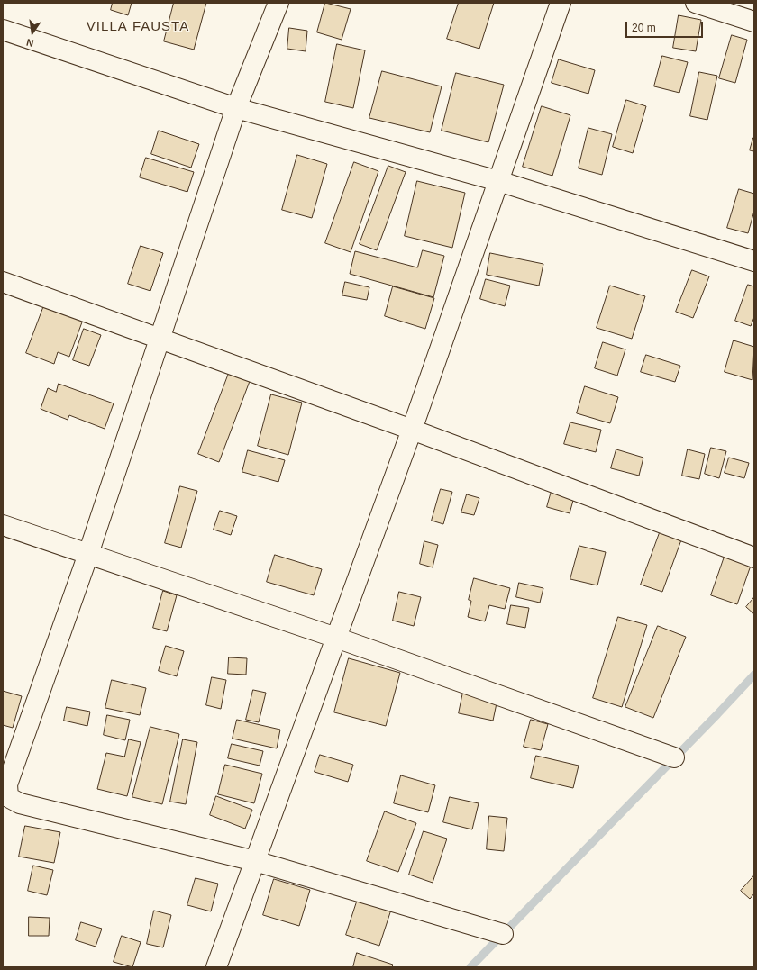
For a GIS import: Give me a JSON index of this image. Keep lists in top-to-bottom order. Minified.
{"districts":["VILLA FAUSTA"],"scale_bar":"20 m","north":"bottom"}
